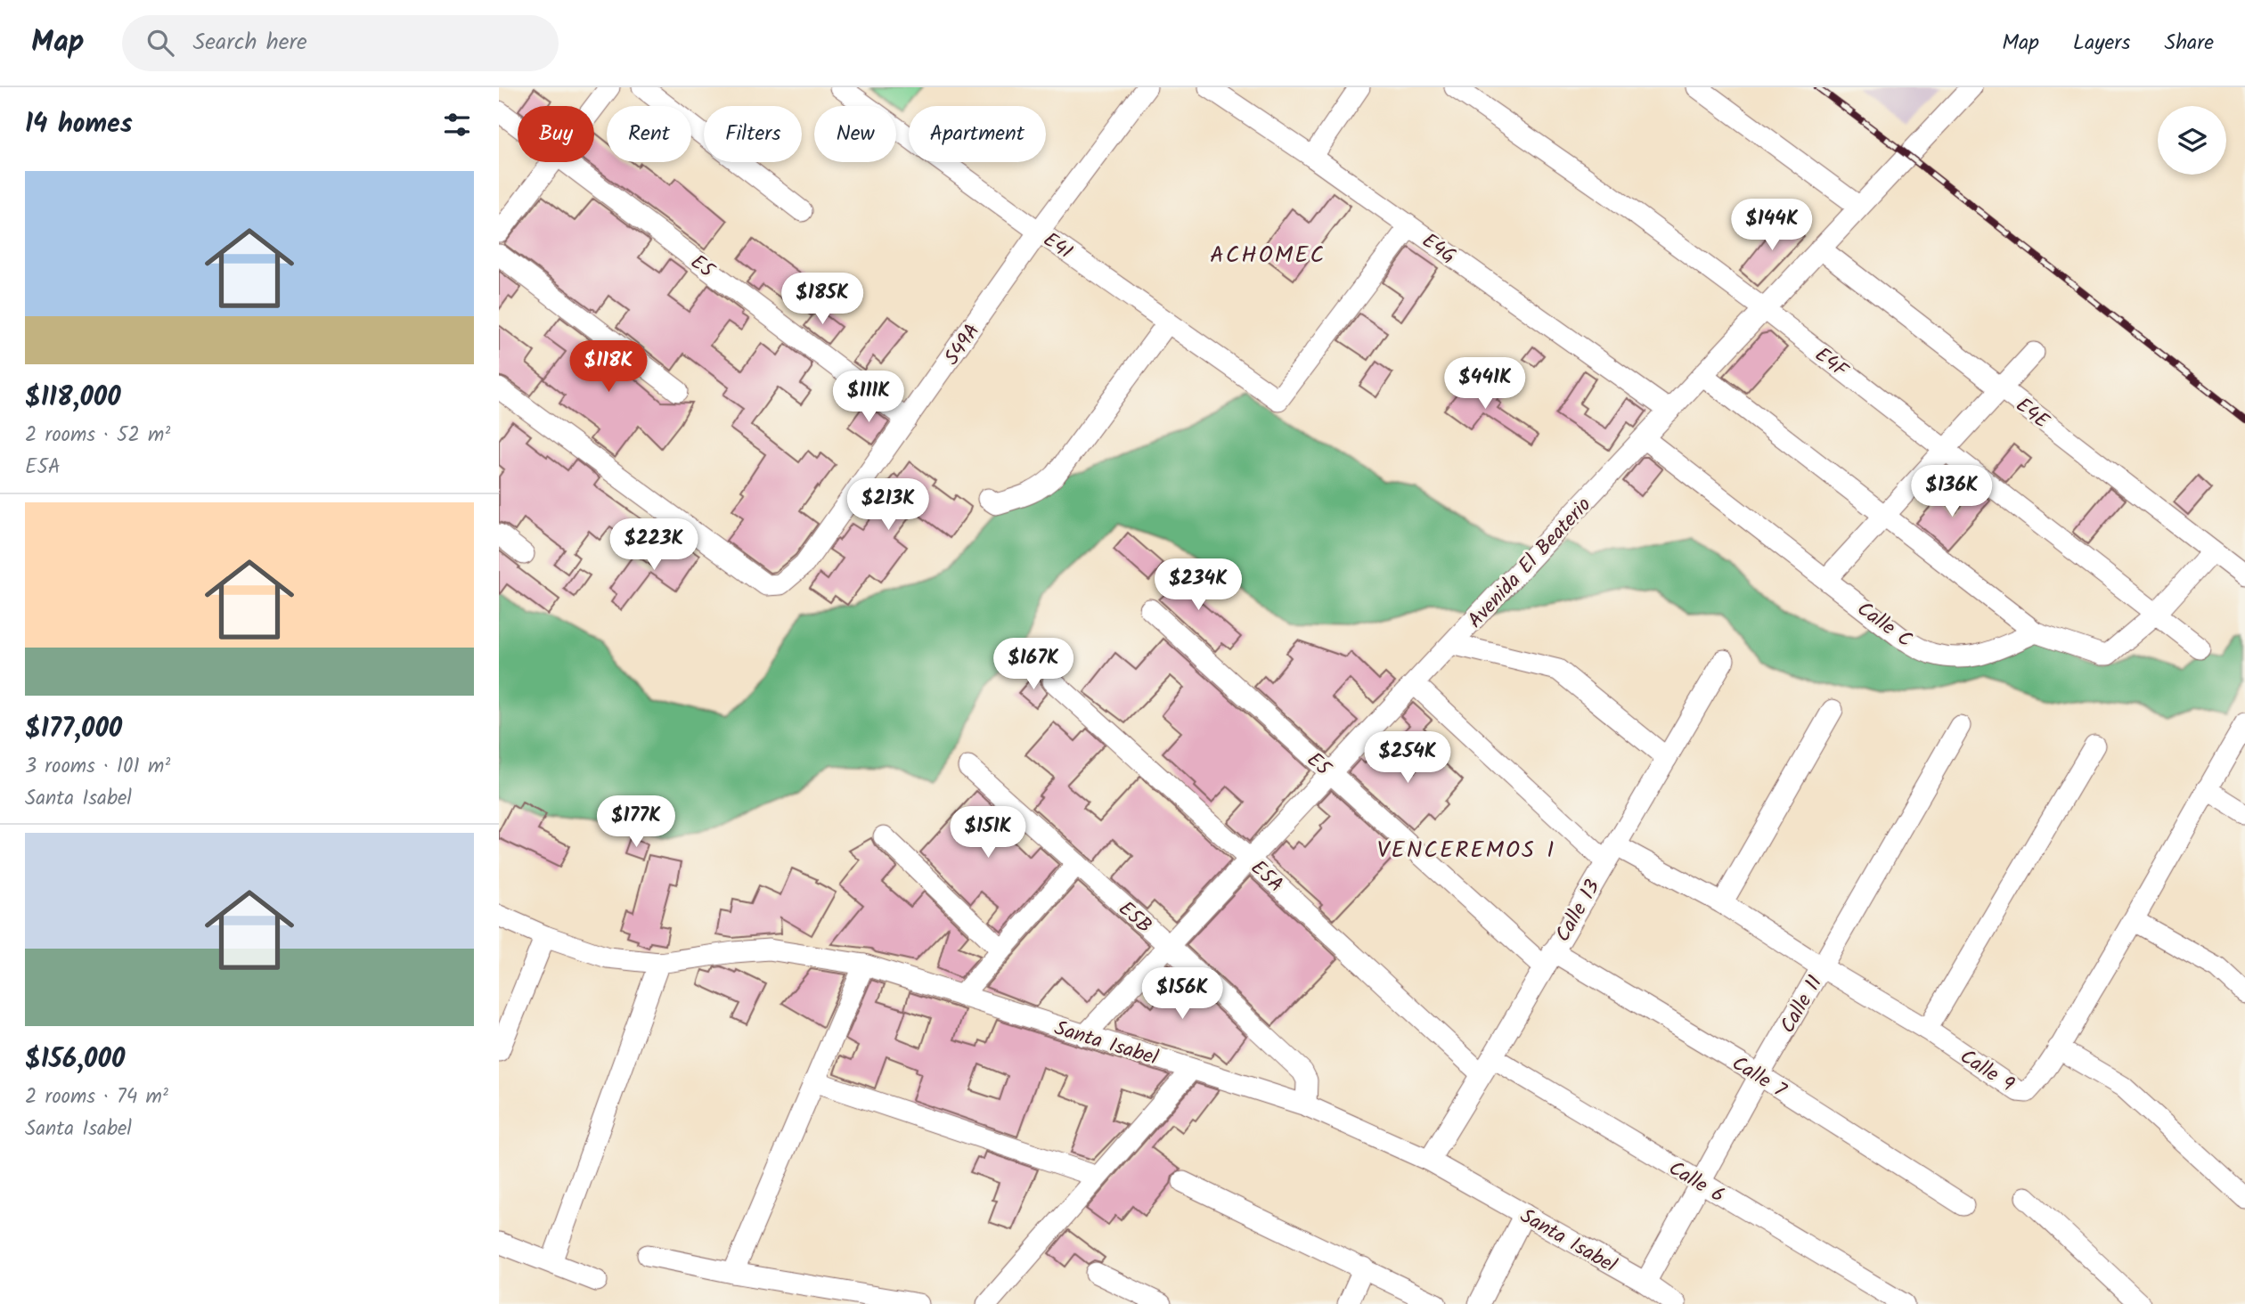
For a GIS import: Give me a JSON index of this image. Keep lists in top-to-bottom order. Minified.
{"streets":{"street":["E4I","E4G","E5","S49A","E4F","E4E","Avenida El Beaterio","Calle C","E5A","Calle 13","E5B","Calle 11","Santa Isabel","Calle 9","Calle 7","Calle 6"]},"crossings":[["E4I","E4G"],["E4I","S49A"],["E4G","Avenida El Beaterio"],["E5","S49A"],["E5","Avenida El Beaterio"],["E5","Calle 13"],["E5","Calle 7"],["E4F","Avenida El Beaterio"],["E4E","Avenida El Beaterio"],["Avenida El Beaterio","Calle C"],["Avenida El Beaterio","E5A"],["Avenida El Beaterio","E5B"],["Avenida El Beaterio","Santa Isabel"],["Avenida El Beaterio","Calle 9"],["E5A","Calle 13"],["E5A","Calle 6"],["Calle 13","Santa Isabel"],["Calle 13","Calle 9"],["Calle 13","Calle 7"],["Calle 13","Calle 6"],["E5B","Santa Isabel"],["Calle 11","Santa Isabel"],["Calle 11","Calle 9"],["Calle 11","Calle 7"],["Calle 11","Calle 6"]],"districts":["ACHOMEC","VENCEREMOS I"],"page":{"header":"Map","search":"Search here","nav":["Map","Layers","Share"],"heading":"14 homes","chip":["Buy","Rent","Filters","New","Apartment"],"list":[{"name":"$118,000","note":"2 rooms · 52 m² · E5A"},{"name":"$177,000","note":"3 rooms · 101 m² · Santa Isabel"},{"name":"$156,000","note":"2 rooms · 74 m² · Santa Isabel"}],"price":["$144K","$185K","$118K","$441K","$111K","$136K","$213K","$223K","$234K","$167K","$254K","$177K","$151K","$156K"]}}
